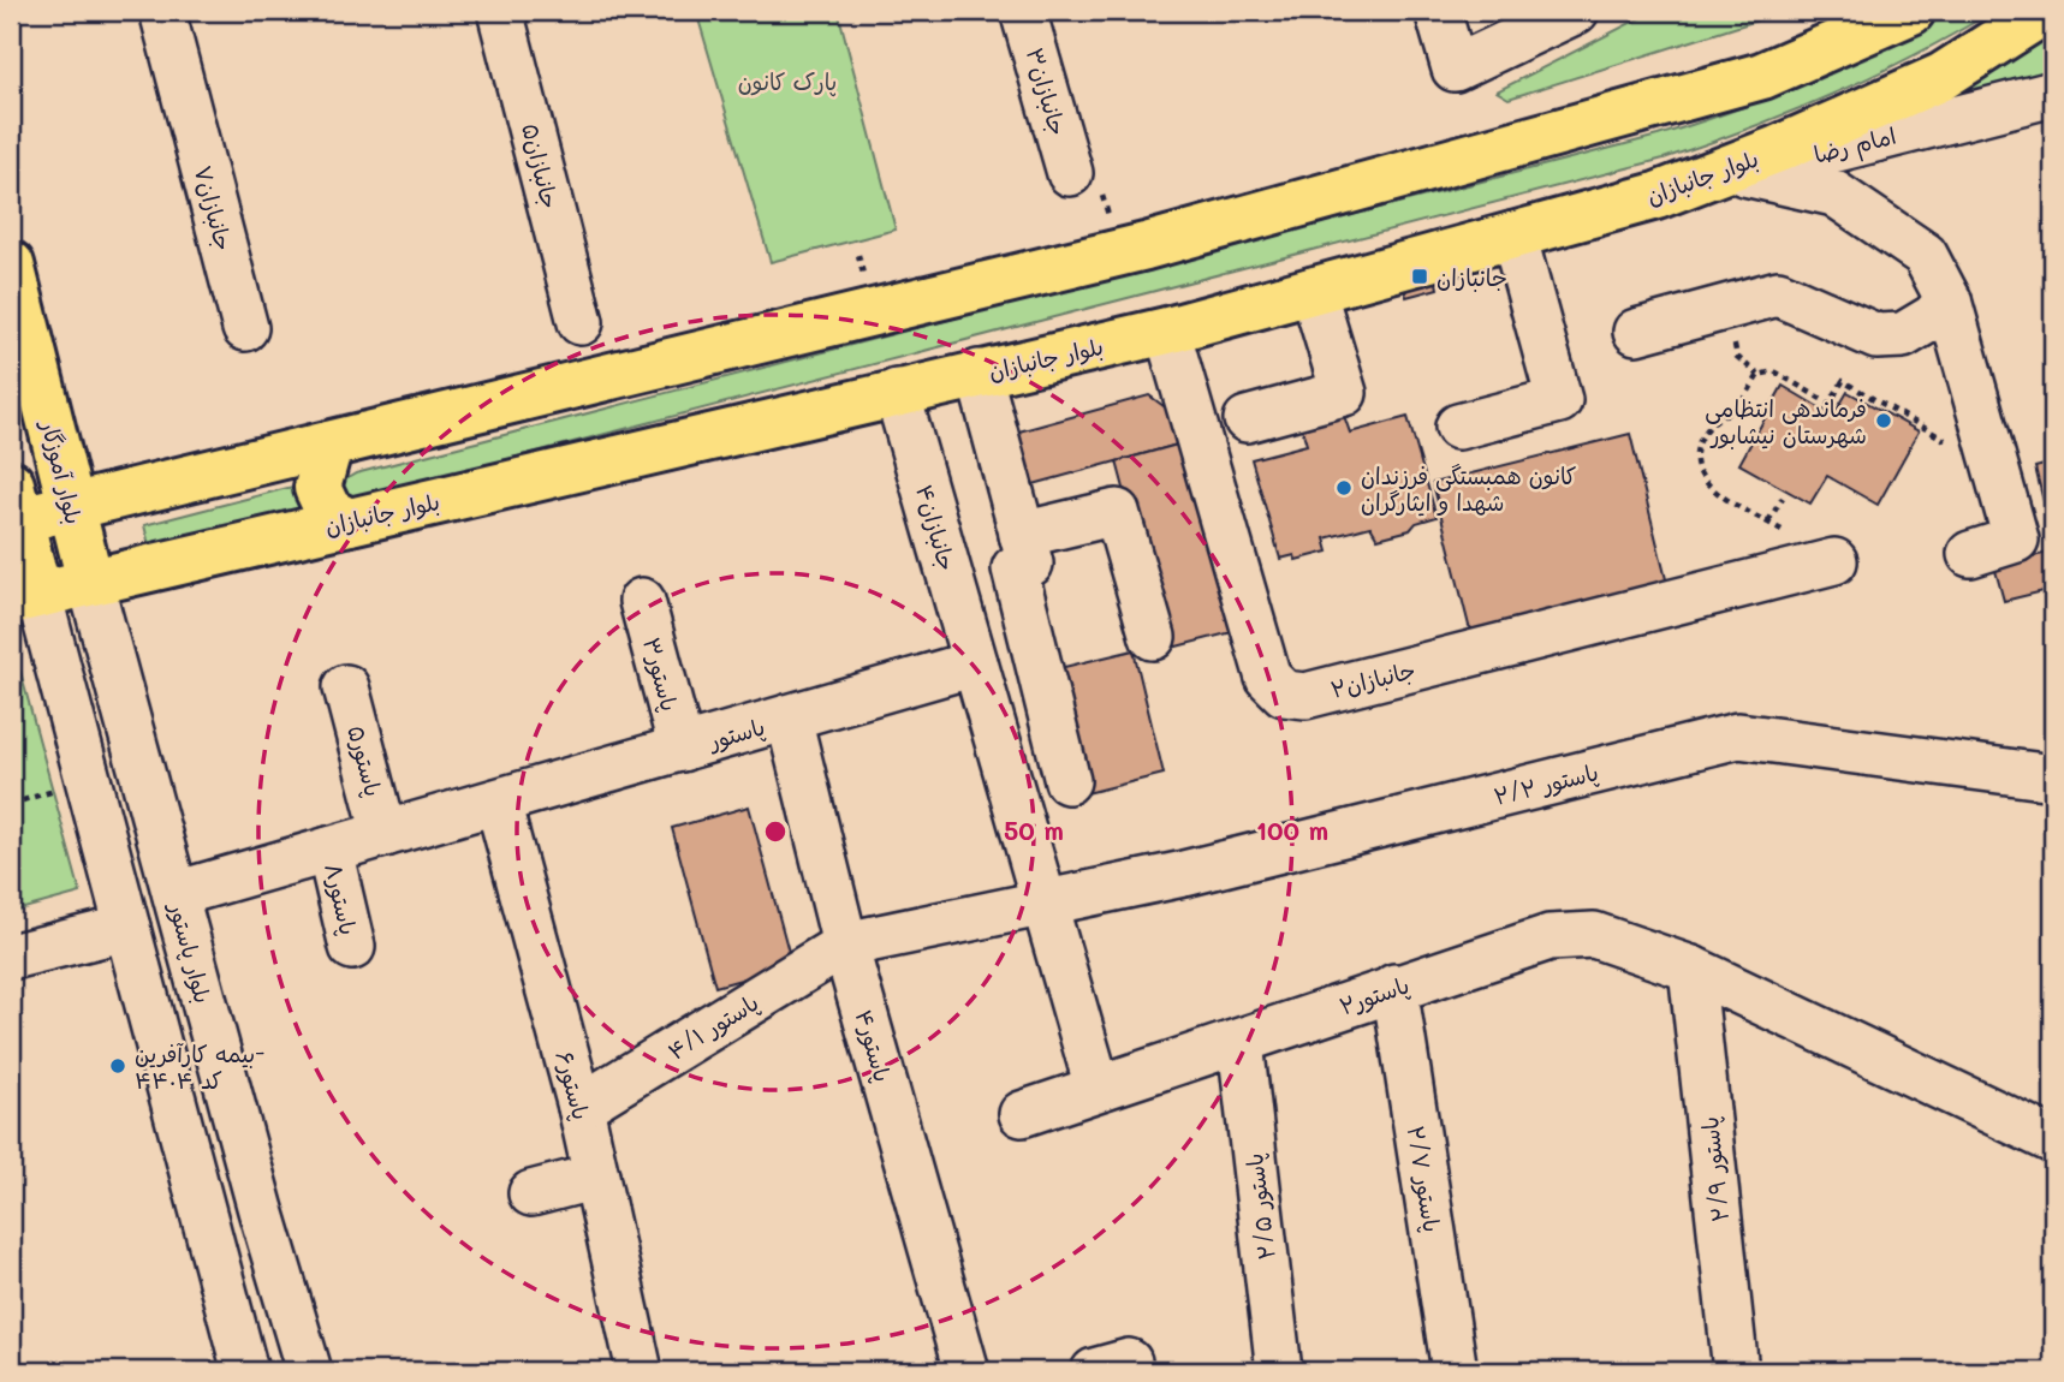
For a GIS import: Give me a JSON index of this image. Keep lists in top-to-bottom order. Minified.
{"streets":{"main road":["بلوار جانبازان","بلوار آموزگار"],"street":["جانبازان۳","امام رضا","جانبازان۵","جانبازان۷","جانبازان۴","پاستور۳","جانبازان۲","پاستور","پاستور۵","پاستور ۲/۲","پاستور۸","بلوار پاستور","پاستور۲","پاستور ۴/۱","پاستور۴","پاستور۶","پاستور ۲/۹","پاستور ۲/۷","پاستور ۲/۵"]},"crossings":[["امام رضا","بلوار جانبازان"],["بلوار جانبازان","بلوار آموزگار"],["بلوار جانبازان","جانبازان۴"],["بلوار جانبازان","جانبازان۲"],["بلوار جانبازان","بلوار پاستور"],["بلوار آموزگار","بلوار پاستور"],["جانبازان۴","پاستور"],["پاستور۳","پاستور"],["پاستور","پاستور۵"],["پاستور","پاستور۸"],["پاستور","بلوار پاستور"],["پاستور","پاستور۴"],["پاستور","پاستور۶"],["پاستور ۲/۲","پاستور ۴/۱"],["پاستور۲","پاستور ۲/۹"],["پاستور۲","پاستور ۲/۷"],["پاستور۲","پاستور ۲/۵"],["پاستور ۴/۱","پاستور۴"],["پاستور ۴/۱","پاستور۶"]],"parks":["پارک کانون"],"places":{"transit":["جانبازان"],"other":["فرماندهی انتظامی شهرستان نیشابور","کانون همبستگی فرزندان شهدا و ایثارگران","بیمه کارآفرین- کد ۴۴۰۴"]},"rings":["50 m","100 m"]}
